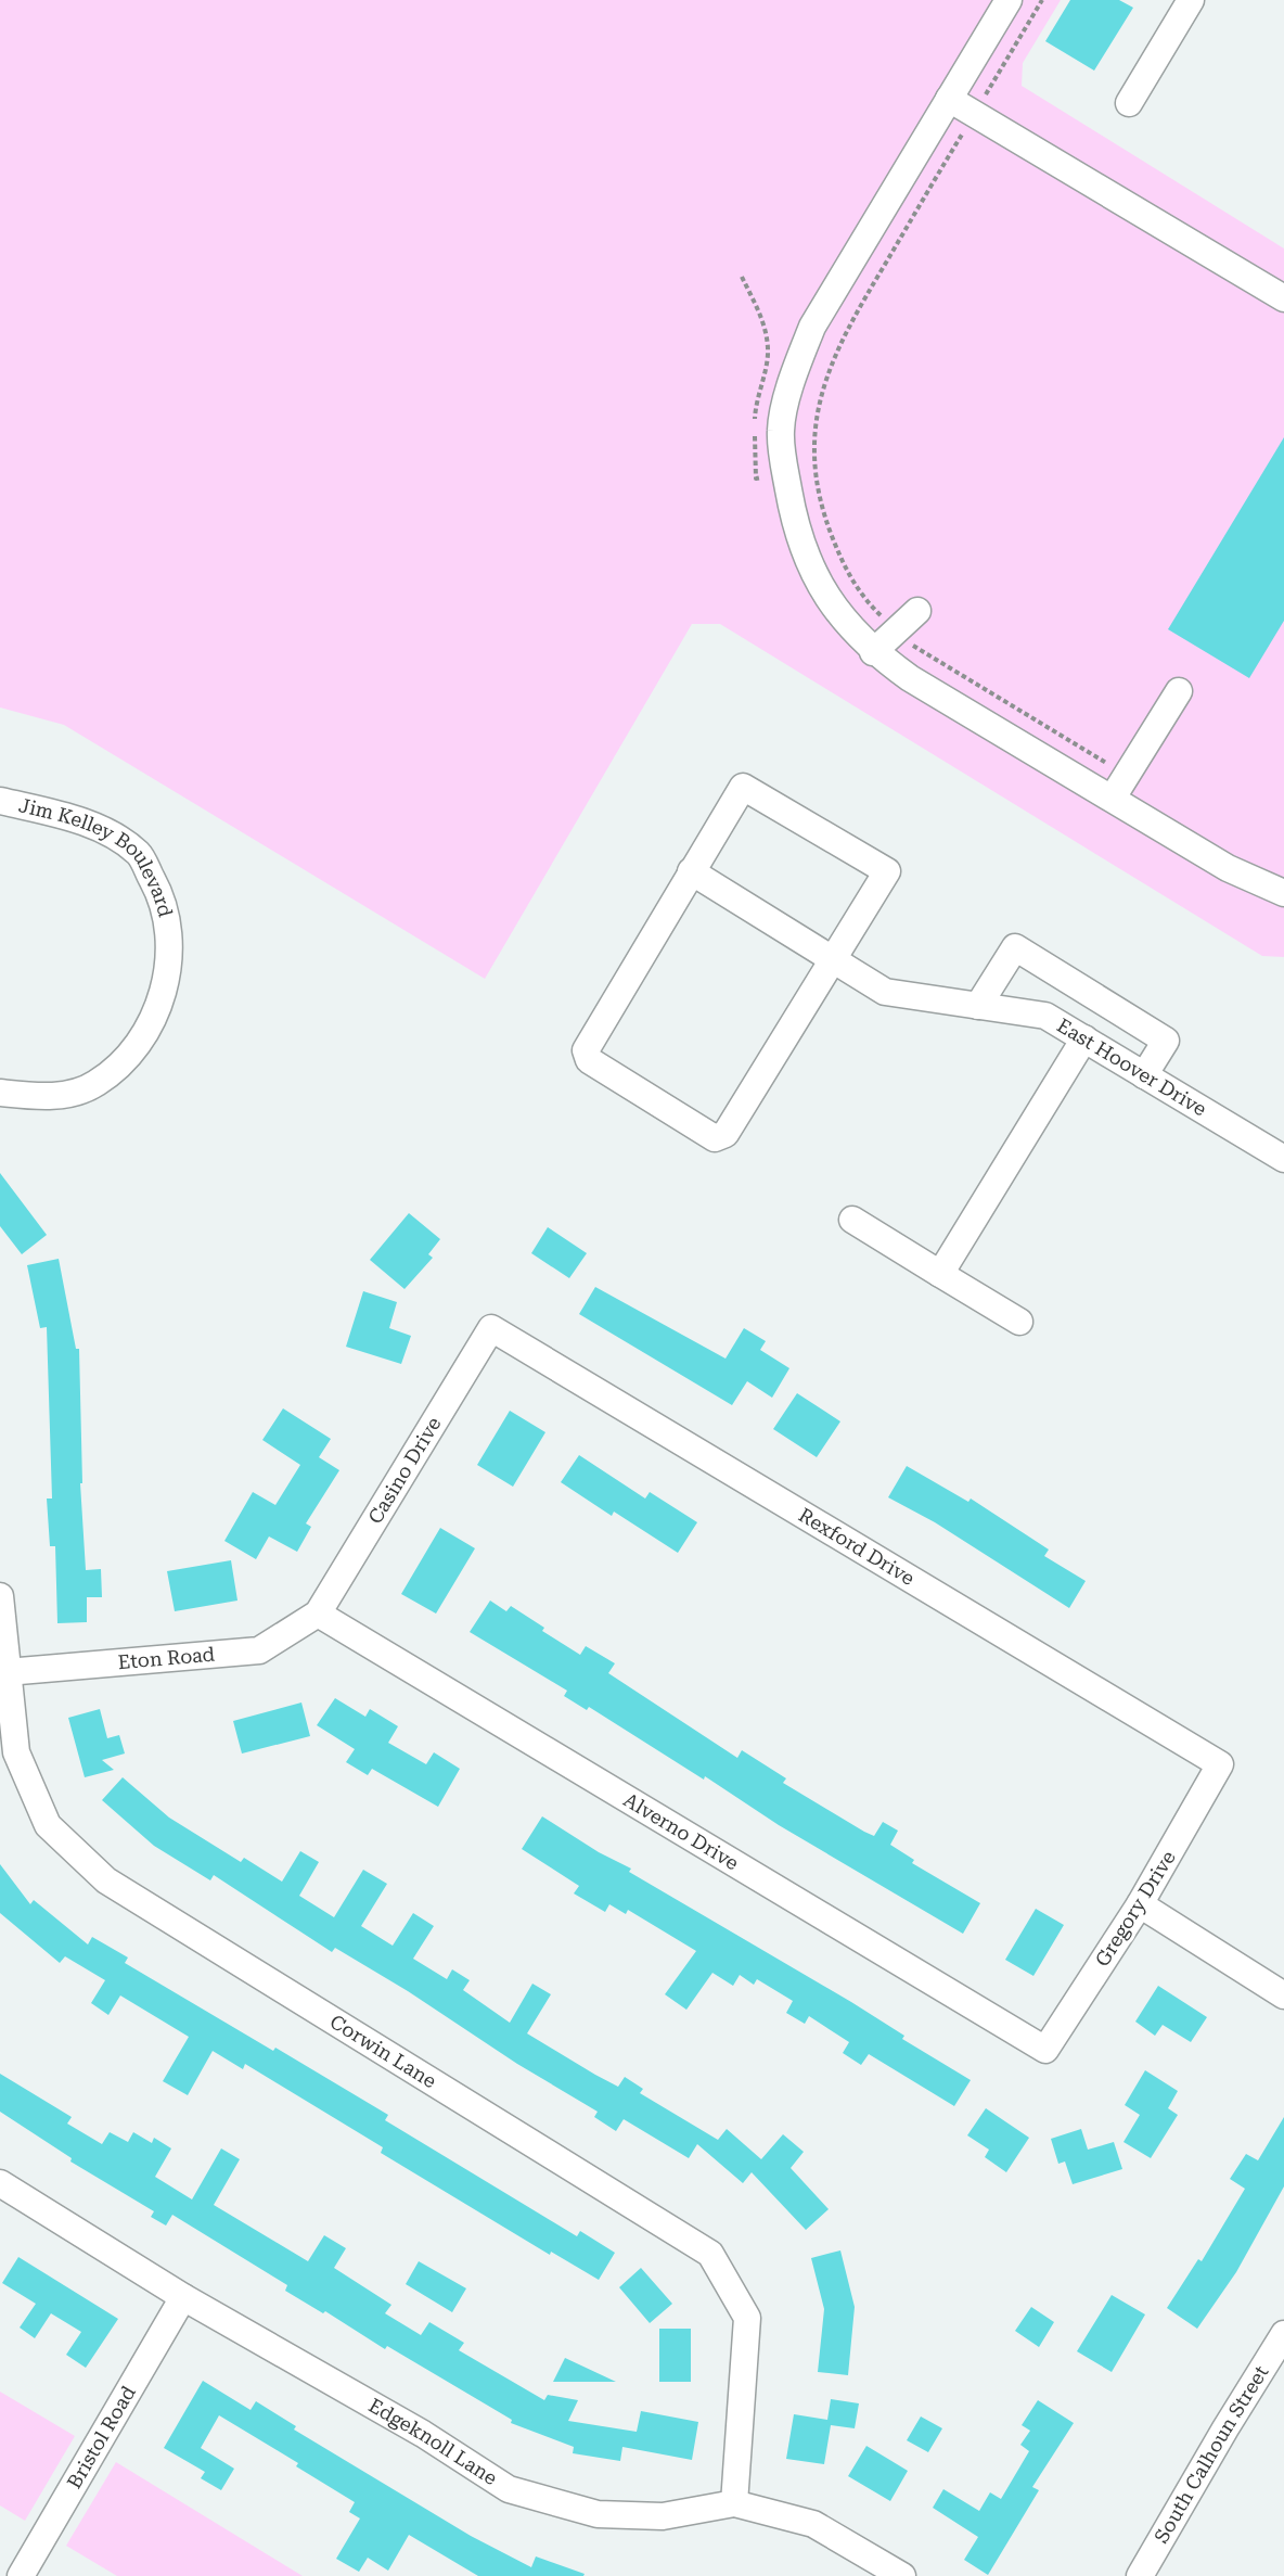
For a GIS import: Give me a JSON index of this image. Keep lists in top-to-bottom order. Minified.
{"streets":{"street":["Jim Kelley Boulevard","East Hoover Drive","Casino Drive","Rexford Drive","Eton Road","Alverno Drive","Gregory Drive","Corwin Lane","Bristol Road","Edgeknoll Lane","South Calhoun Street"]},"crossings":[["Casino Drive","Rexford Drive"],["Casino Drive","Eton Road"],["Casino Drive","Alverno Drive"],["Rexford Drive","Gregory Drive"],["Eton Road","Alverno Drive"],["Eton Road","Corwin Lane"],["Alverno Drive","Gregory Drive"],["Corwin Lane","Edgeknoll Lane"],["Bristol Road","Edgeknoll Lane"]]}
